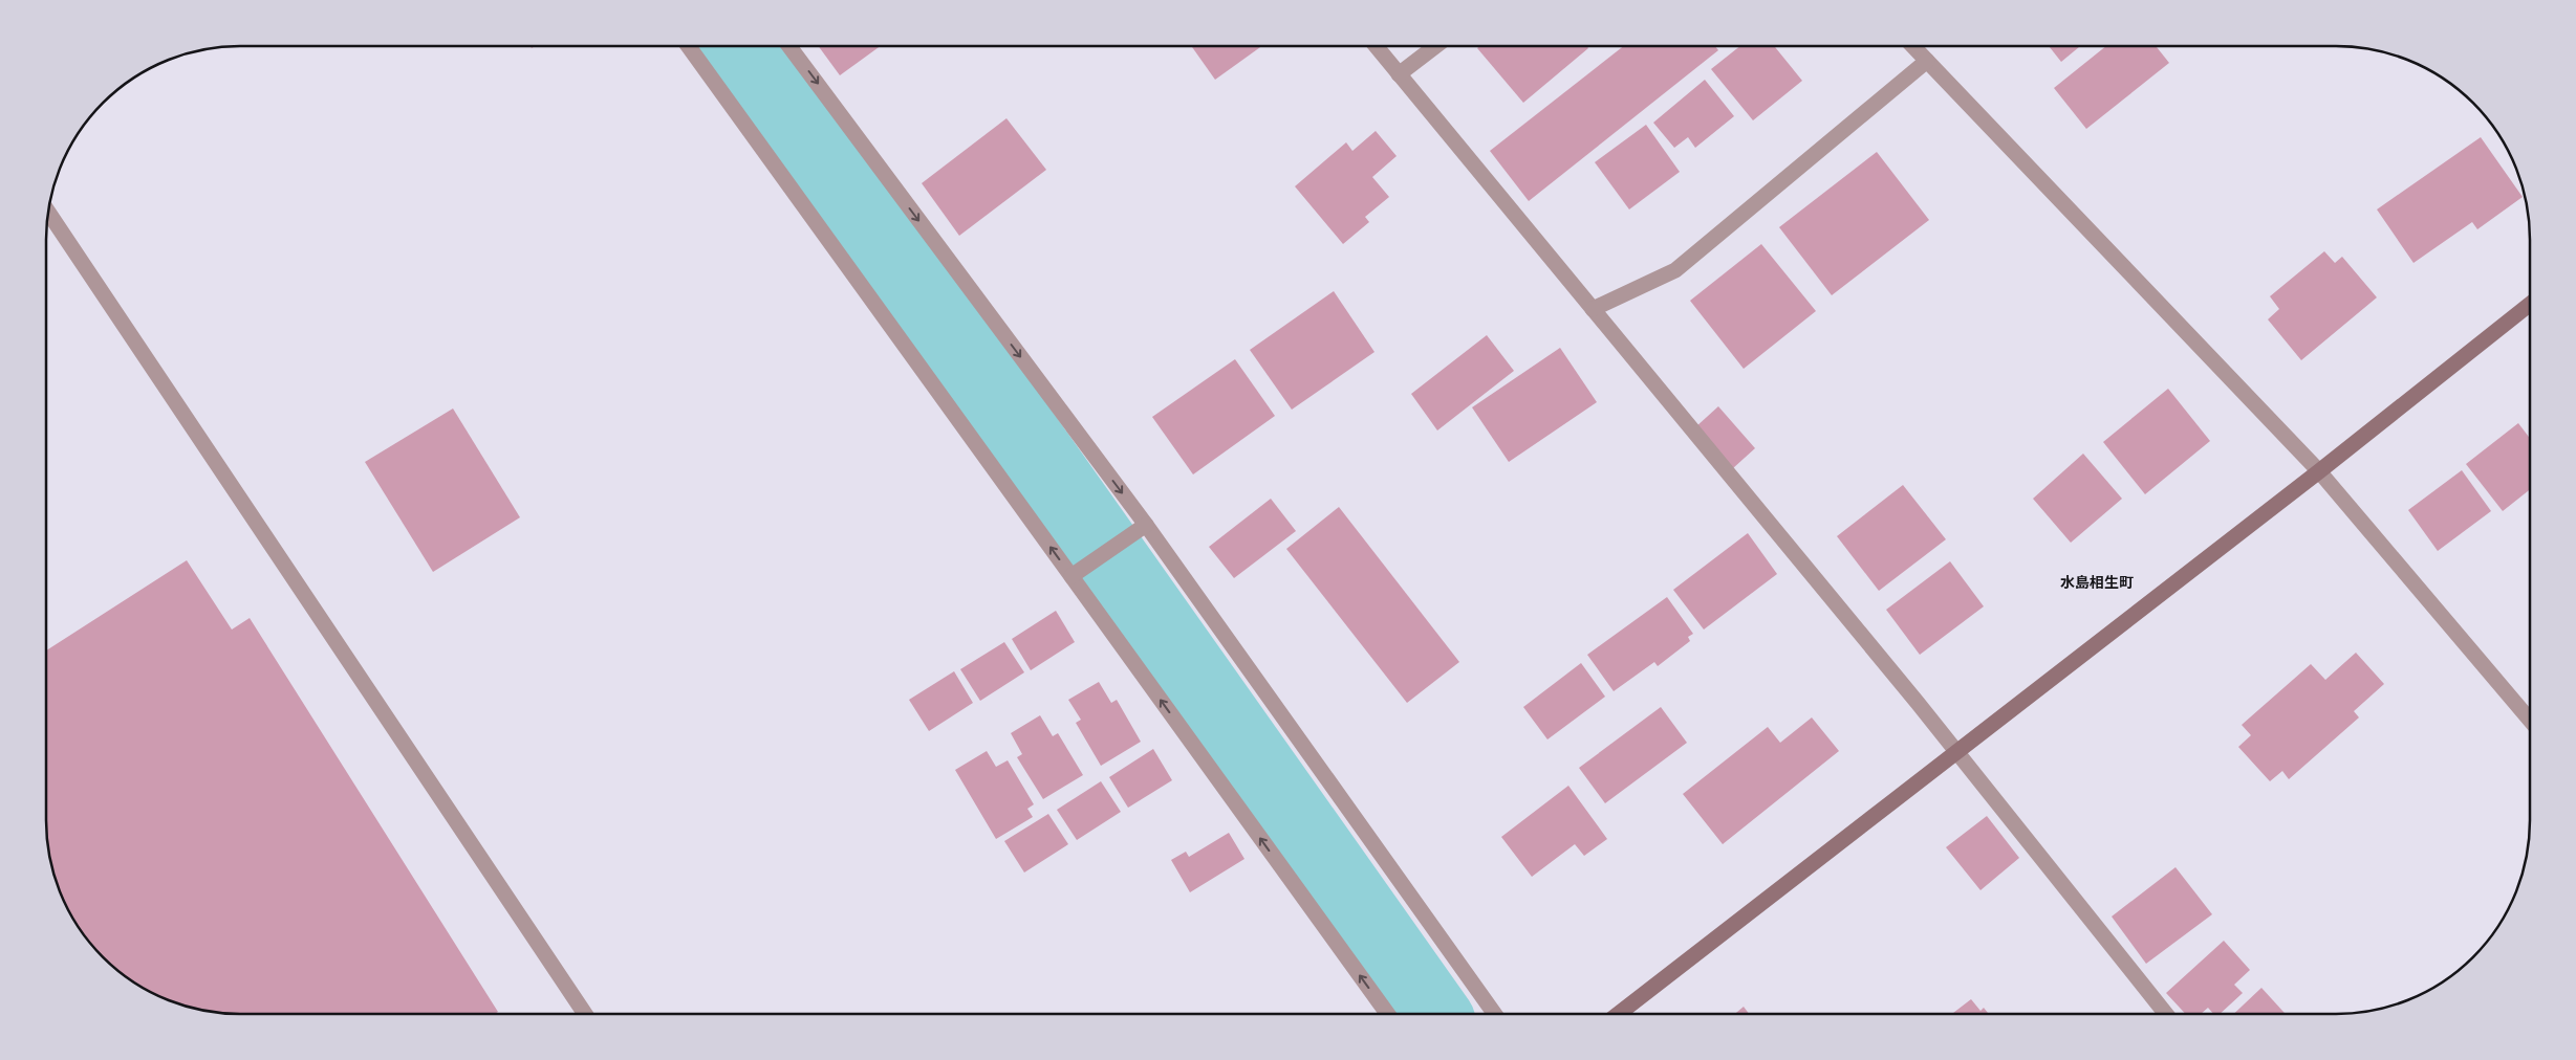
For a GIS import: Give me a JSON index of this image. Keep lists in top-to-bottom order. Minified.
{"districts":["水島相生町"]}
